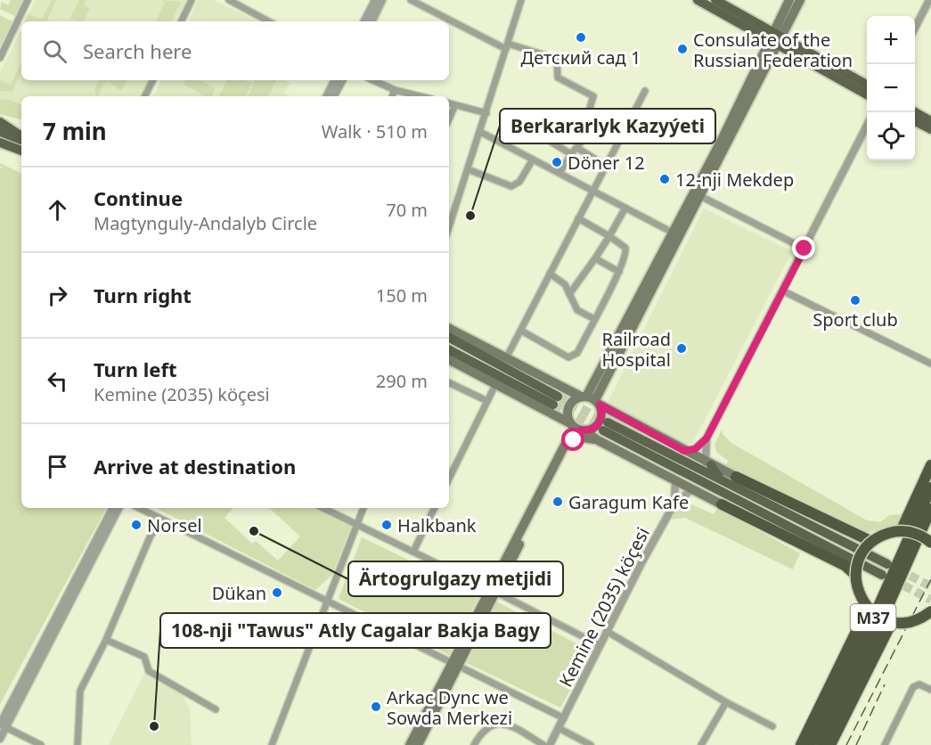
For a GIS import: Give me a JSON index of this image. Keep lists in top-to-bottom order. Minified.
{"streets":{"highway":["M37"],"street":["Kemine (2035) köçesi"]},"places":["Детский сад 1","Consulate of the Russian Federation","Döner 12","12-nji Mekdep","Berkararlyk Kazyýeti","Sport club","Railroad Hospital","Garagum Kafe","Norsel","Halkbank","Ärtogrulgazy metjidi","Dükan","Arkac Dync we Sowda Merkezi","108-nji \"Tawus\" Atly Cagalar Bakja Bagy"],"page":{"map_buttons":["+","−"],"search":"Search here","heading":["7 min","Walk · 510 m"],"list":[["Continue","Magtynguly-Andalyb Circle","70 m"],["Turn right","150 m"],["Turn left","Kemine (2035) köçesi","290 m"],"Arrive at destination"]}}
